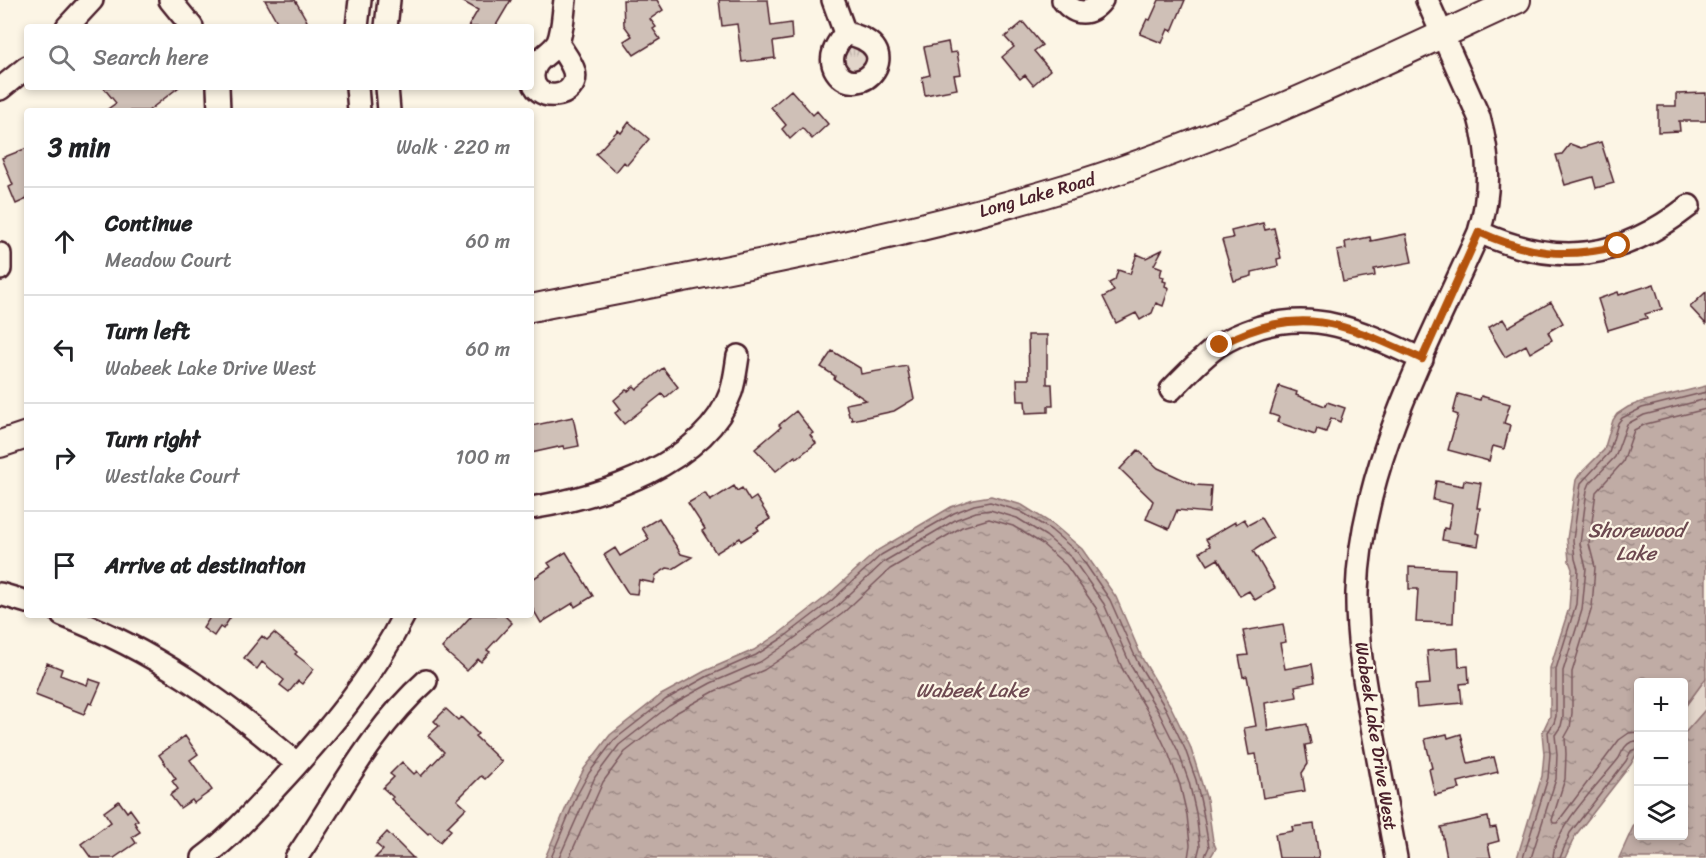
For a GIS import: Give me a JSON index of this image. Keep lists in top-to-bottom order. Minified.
{"streets":{"main road":["Long Lake Road"],"street":["Wabeek Lake Drive West"]},"crossings":[["Long Lake Road","Wabeek Lake Drive West"]],"water":["Shorewood Lake","Wabeek Lake"],"page":{"search":"Search here","heading":["3 min","Walk · 220 m"],"list":[["Continue","Meadow Court","60 m"],["Turn left","Wabeek Lake Drive West","60 m"],["Turn right","Westlake Court","100 m"],"Arrive at destination"],"map_buttons":["+","−"]}}
